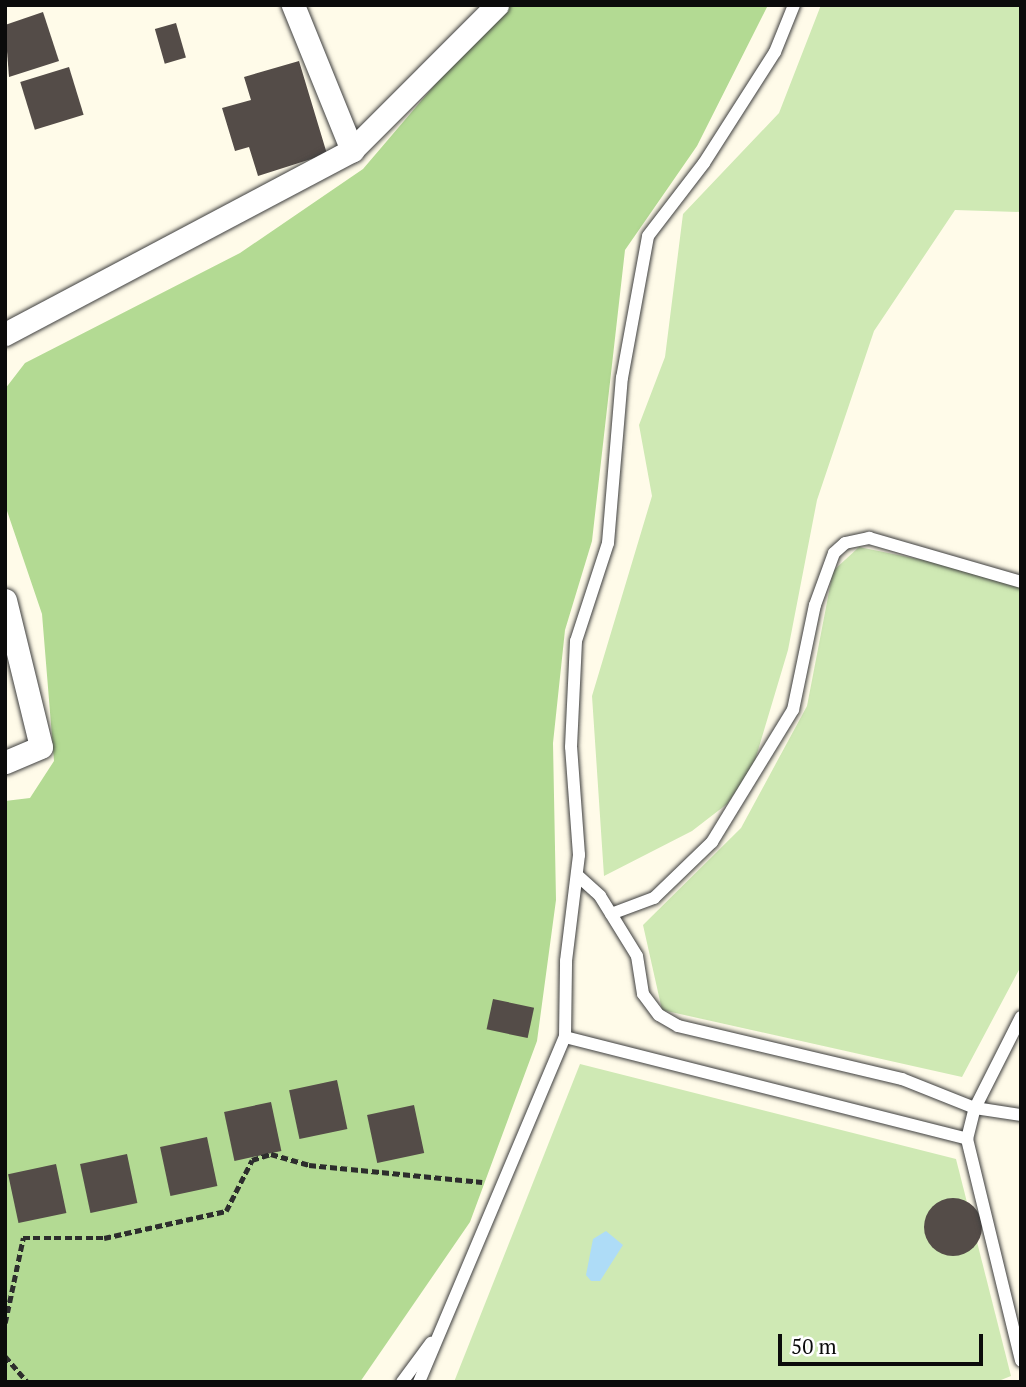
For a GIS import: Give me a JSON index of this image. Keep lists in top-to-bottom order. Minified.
{"scale_bar":"50 m"}
